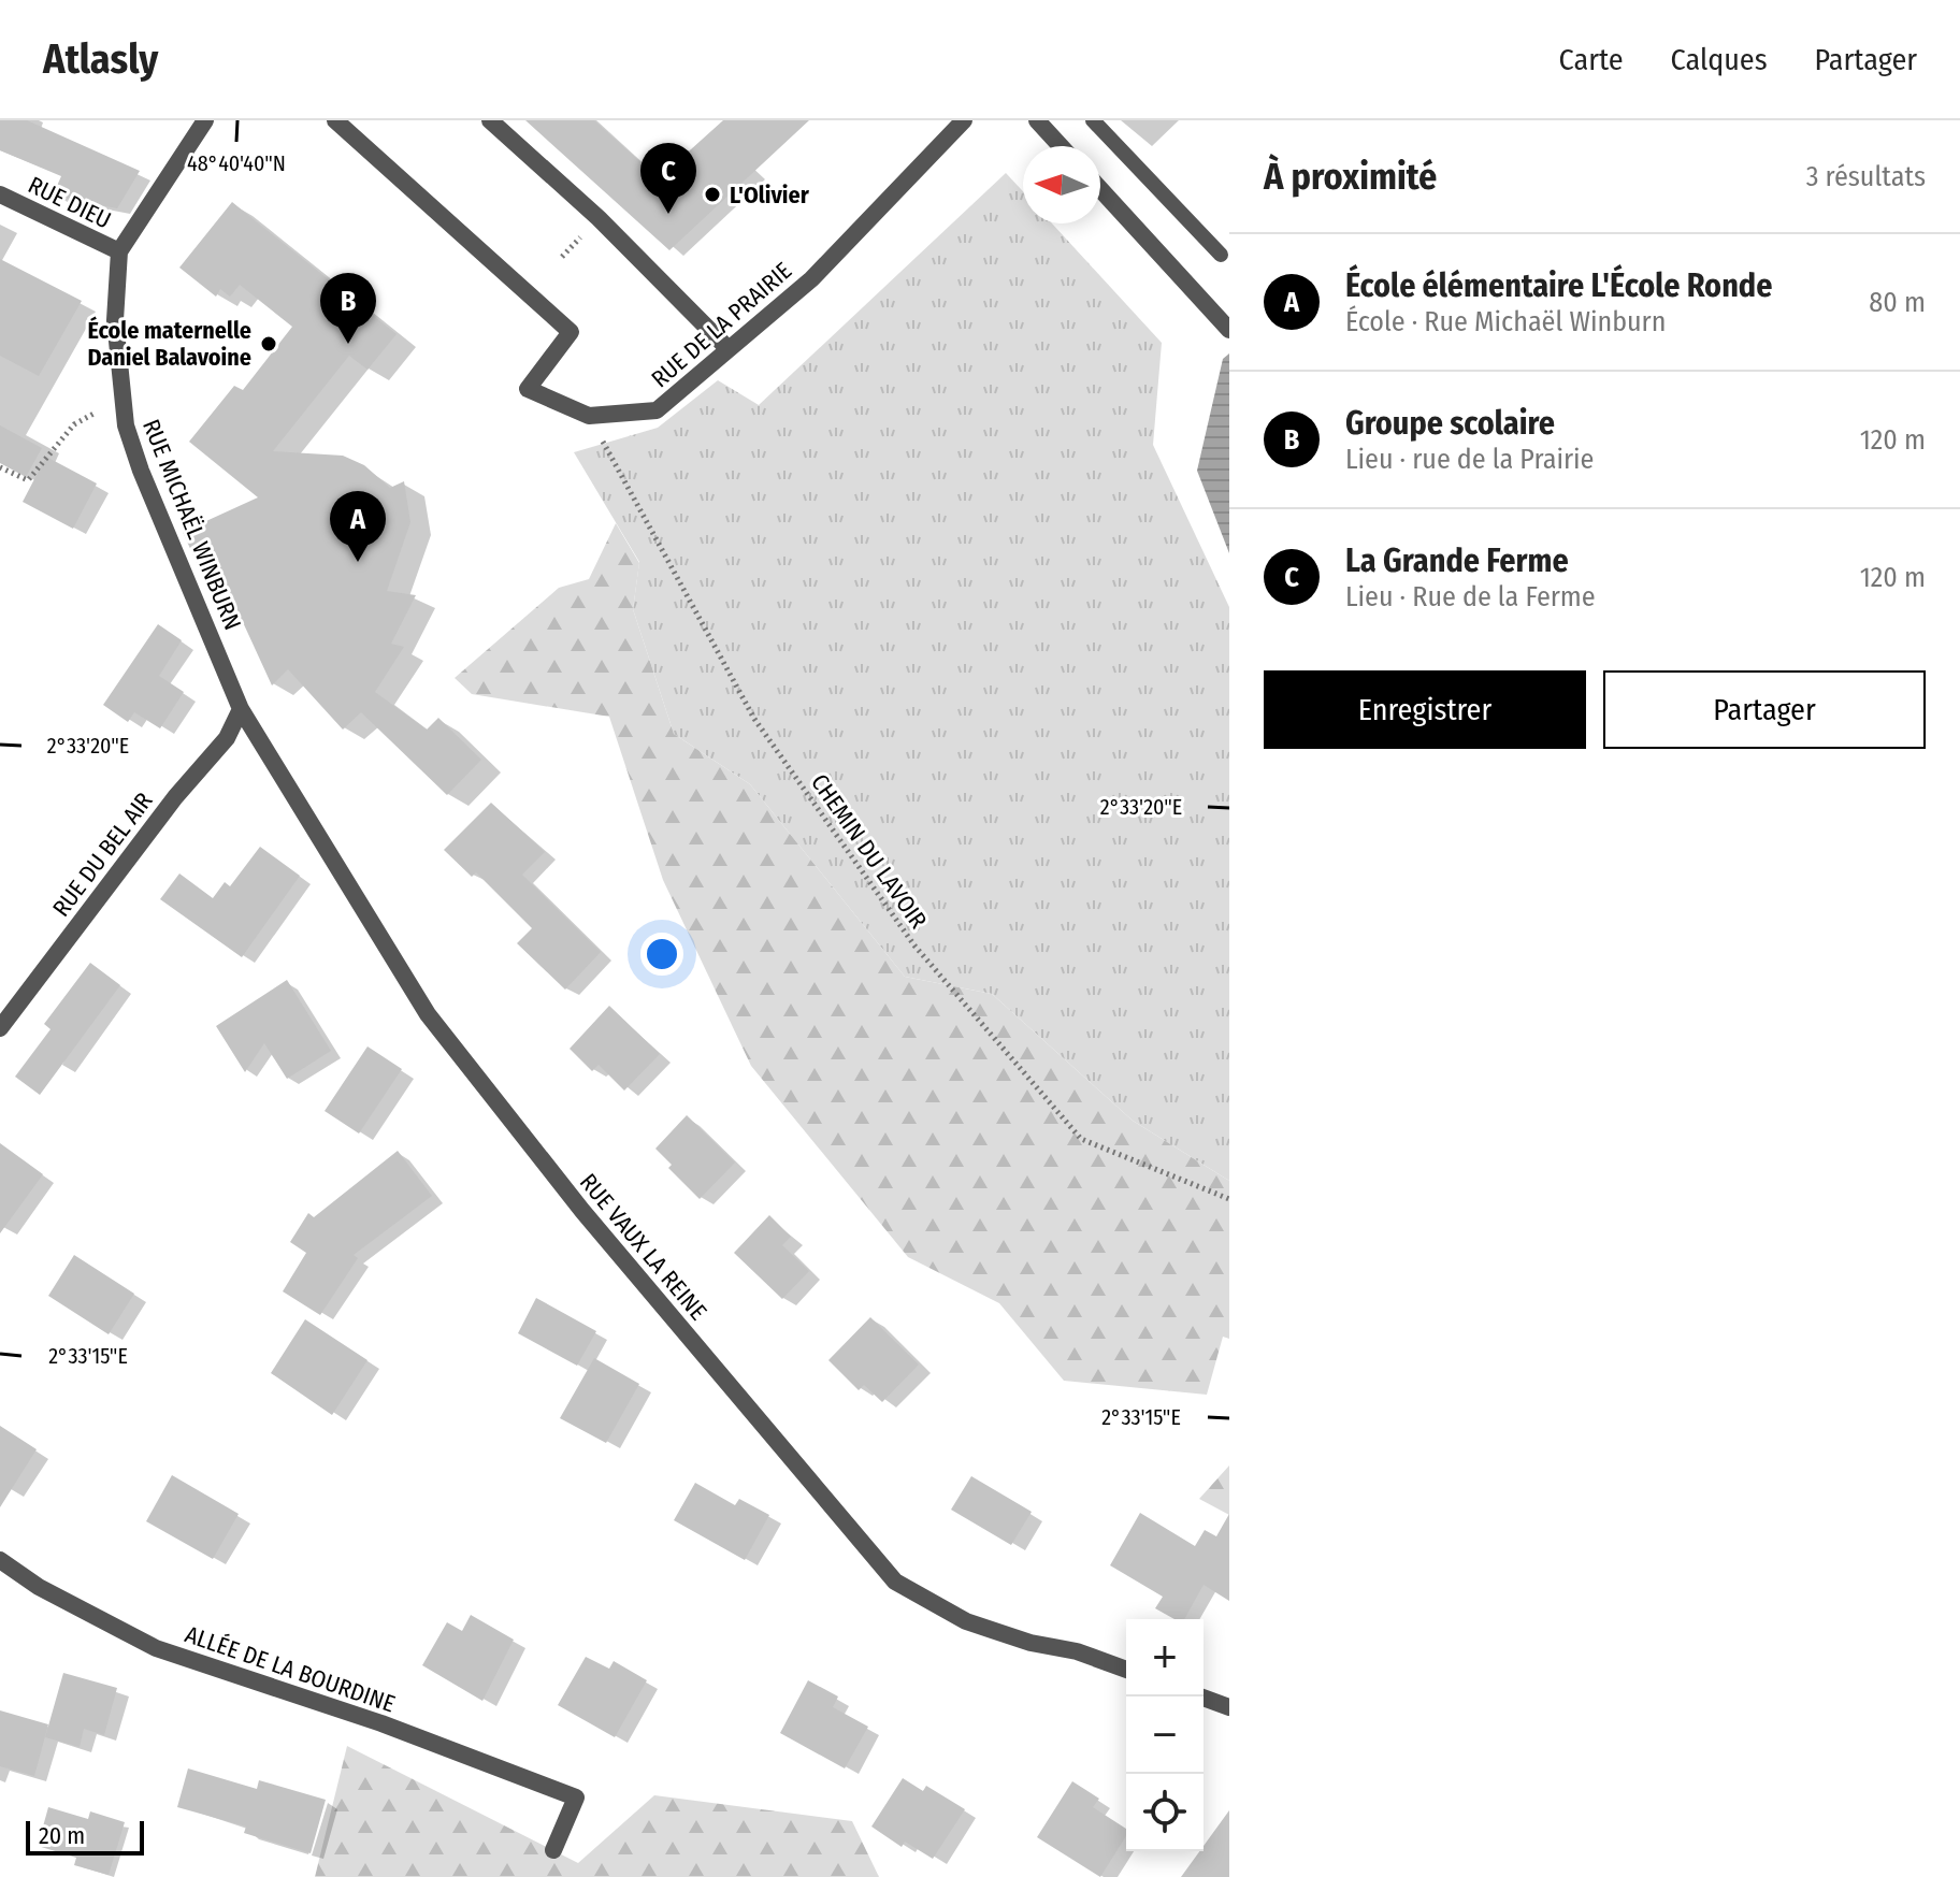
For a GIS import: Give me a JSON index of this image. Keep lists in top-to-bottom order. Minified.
{"streets":{"street":["RUE DIEU","RUE DE LA PRAIRIE","RUE MICHAËL WINBURN","RUE DU BEL AIR","RUE VAUX LA REINE","ALLÉE DE LA BOURDINE"],"path":["CHEMIN DU LAVOIR"]},"crossings":[["RUE DIEU","RUE MICHAËL WINBURN"],["RUE DE LA PRAIRIE","CHEMIN DU LAVOIR"],["RUE MICHAËL WINBURN","RUE DU BEL AIR"],["RUE MICHAËL WINBURN","RUE VAUX LA REINE"],["RUE DU BEL AIR","RUE VAUX LA REINE"]],"places":["L'Olivier","École maternelle Daniel Balavoine"],"scale_bar":"20 m","north":"left","page":{"header":"Atlasly","nav":["Carte","Calques","Partager"],"heading":["À proximité","3 résultats"],"pins":["C","B","A"],"list":[{"mark":"A","name":"École élémentaire L'École Ronde","note":"École · Rue Michaël Winburn","value":"80 m"},{"mark":"B","name":"Groupe scolaire","note":"Lieu · rue de la Prairie","value":"120 m"},{"mark":"C","name":"La Grande Ferme","note":"Lieu · Rue de la Ferme","value":"120 m"}],"buttons":["Enregistrer","Partager"],"map_buttons":["+","−"],"scale":"20 m"},"coordinates":["48°40'40\"N","2°33'20\"E","2°33'15\"E"]}
